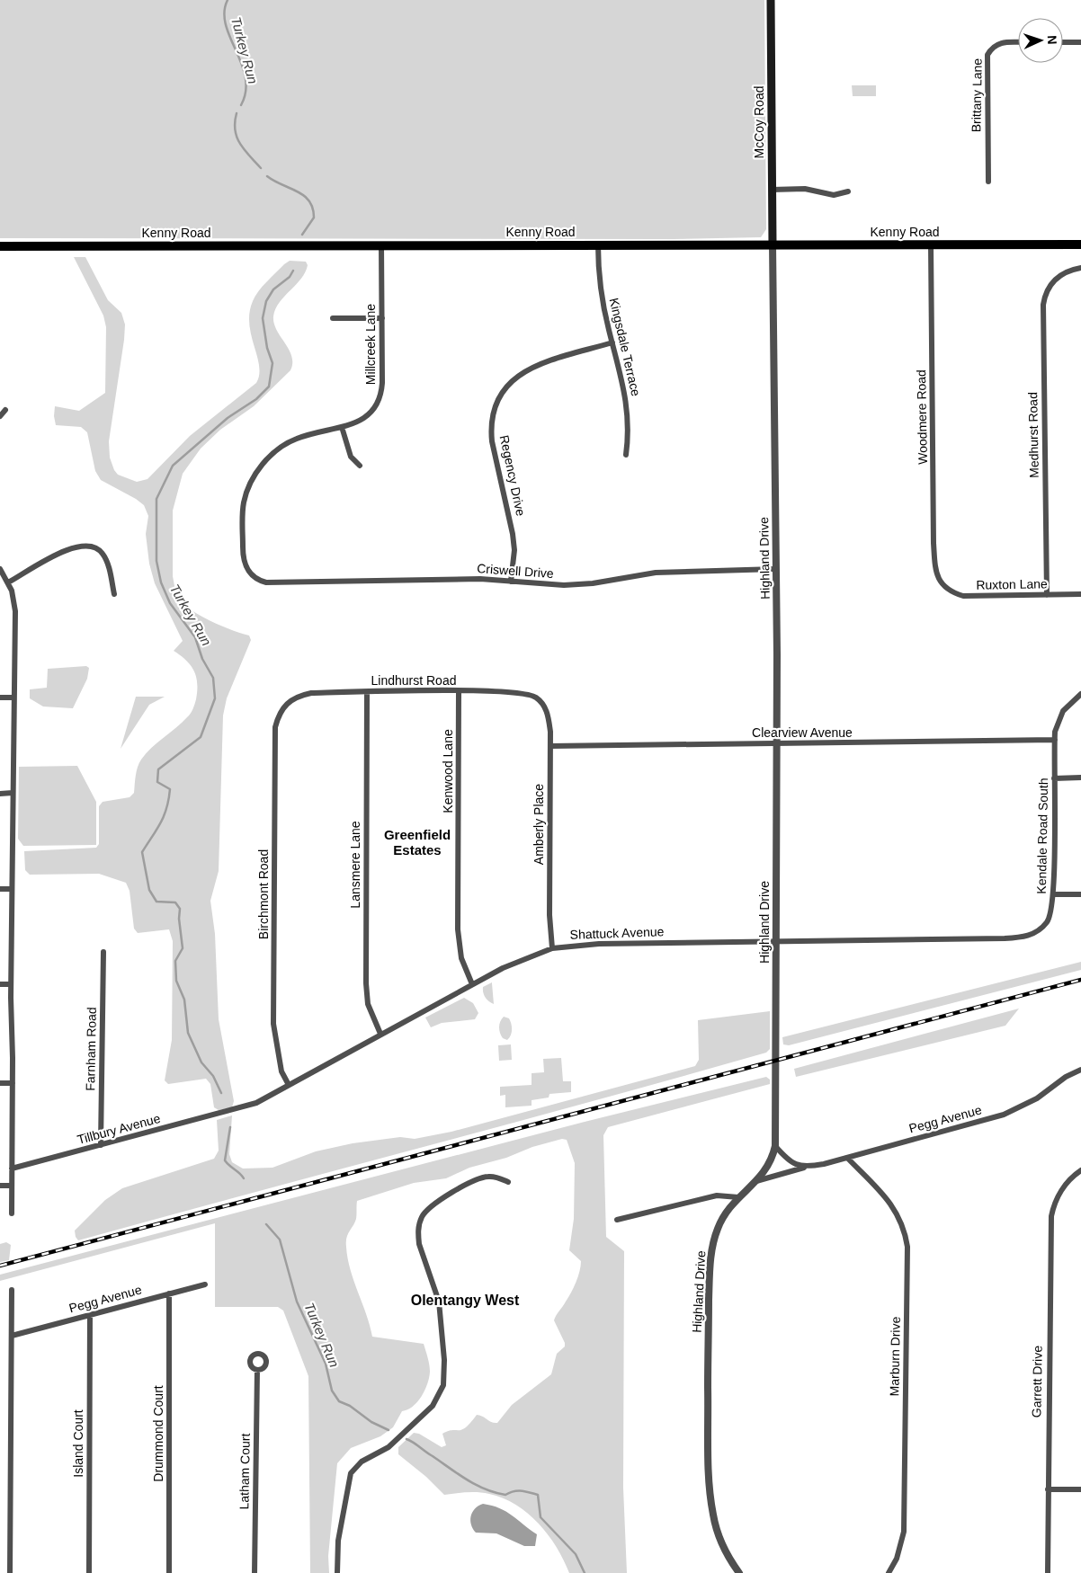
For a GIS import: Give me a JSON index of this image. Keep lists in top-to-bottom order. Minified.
{"streets":{"main road":["McCoy Road","Kenny Road"],"street":["Brittany Lane","Millcreek Lane","Kingsdale Terrace","Woodmere Road","Medhurst Road","Regency Drive","Highland Drive","Criswell Drive","Ruxton Lane","Lindhurst Road","Clearview Avenue","Kenwood Lane","Amberly Place","Kendale Road South","Lansmere Lane","Birchmont Road","Shattuck Avenue","Farnham Road","Pegg Avenue","Tillbury Avenue","Marburn Drive","Garrett Drive","Drummond Court","Island Court","Latham Court"]},"crossings":[["McCoy Road","Kenny Road"],["McCoy Road","Highland Drive"],["Kenny Road","Millcreek Lane"],["Kenny Road","Kingsdale Terrace"],["Kenny Road","Woodmere Road"],["Kenny Road","Highland Drive"],["Millcreek Lane","Criswell Drive"],["Kingsdale Terrace","Regency Drive"],["Woodmere Road","Ruxton Lane"],["Medhurst Road","Ruxton Lane"],["Regency Drive","Criswell Drive"],["Highland Drive","Criswell Drive"],["Highland Drive","Clearview Avenue"],["Highland Drive","Shattuck Avenue"],["Highland Drive","Pegg Avenue"],["Lindhurst Road","Kenwood Lane"],["Lindhurst Road","Amberly Place"],["Lindhurst Road","Lansmere Lane"],["Lindhurst Road","Birchmont Road"],["Clearview Avenue","Amberly Place"],["Clearview Avenue","Kendale Road South"],["Kenwood Lane","Shattuck Avenue"],["Amberly Place","Shattuck Avenue"],["Kendale Road South","Shattuck Avenue"],["Lansmere Lane","Shattuck Avenue"],["Birchmont Road","Shattuck Avenue"],["Shattuck Avenue","Tillbury Avenue"],["Farnham Road","Tillbury Avenue"],["Pegg Avenue","Marburn Drive"],["Pegg Avenue","Drummond Court"],["Pegg Avenue","Island Court"]],"districts":["Greenfield Estates","Olentangy West"],"water":["Turkey Run"],"north":"right"}
